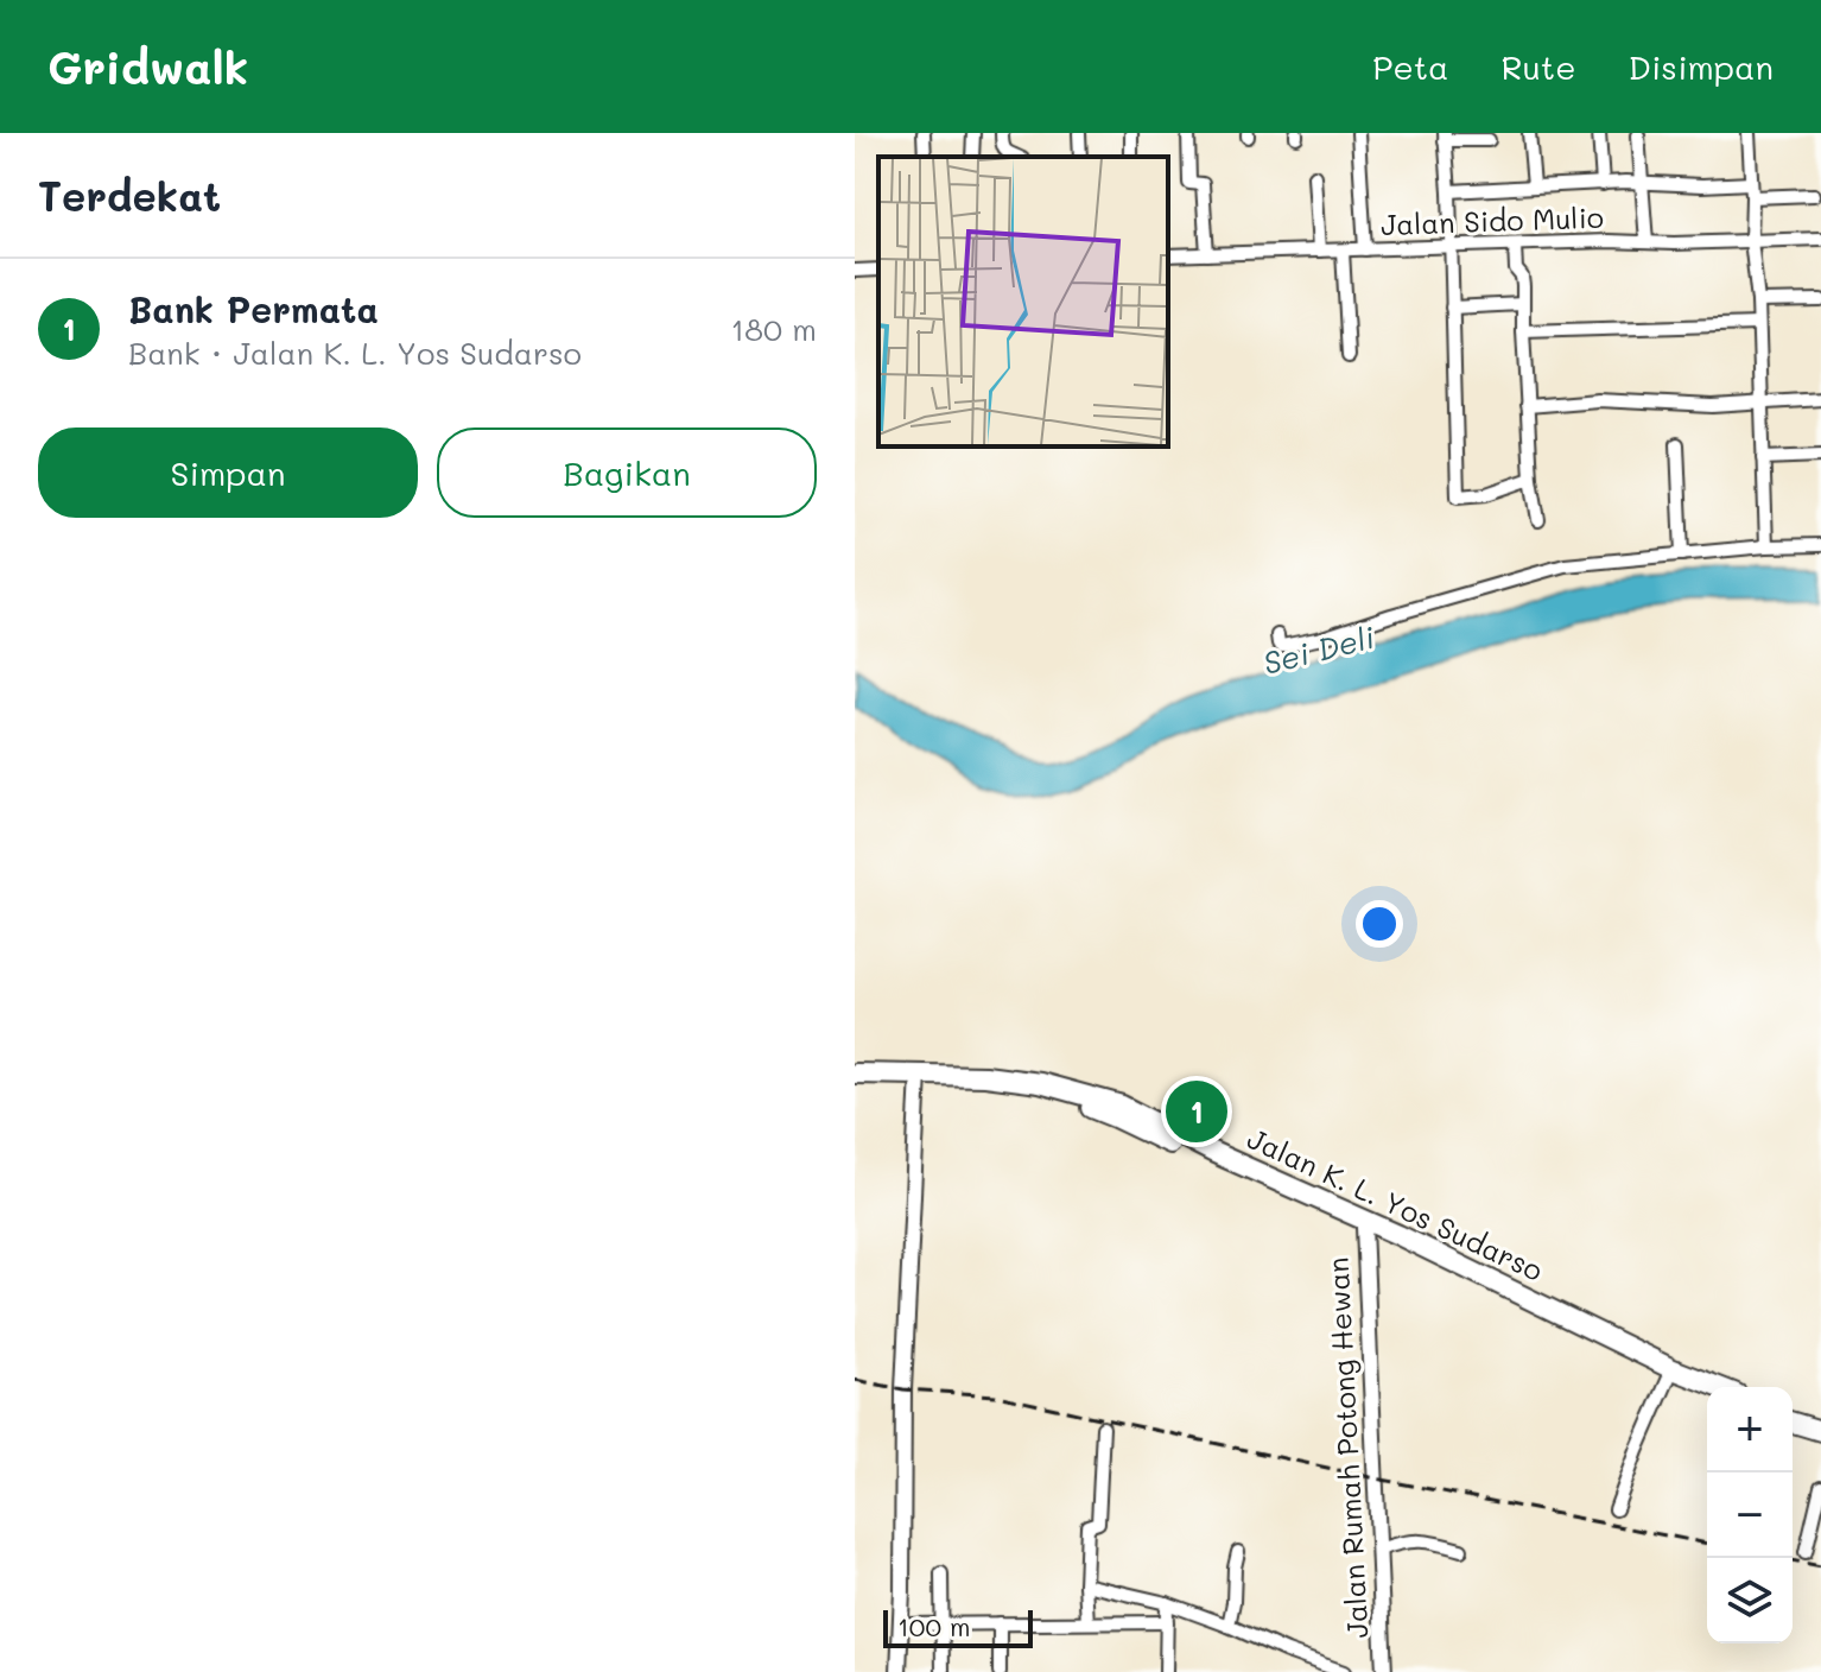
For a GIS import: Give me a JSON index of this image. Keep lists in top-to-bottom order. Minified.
{"streets":{"highway":["Jalan K. L. Yos Sudarso"],"street":["Jalan Sido Mulio","Jalan Rumah Potong Hewan"]},"crossings":[["Jalan K. L. Yos Sudarso","Jalan Rumah Potong Hewan"]],"water":["Sei Deli"],"scale_bar":"100 m","page":{"header":"Gridwalk","nav":["Peta","Rute","Disimpan"],"heading":"Terdekat","list":[{"mark":"1","name":"Bank Permata","note":"Bank · Jalan K. L. Yos Sudarso","value":"180 m"}],"buttons":["Simpan","Bagikan"],"pins":"1","map_buttons":["+","−"],"scale":"100 m"}}
